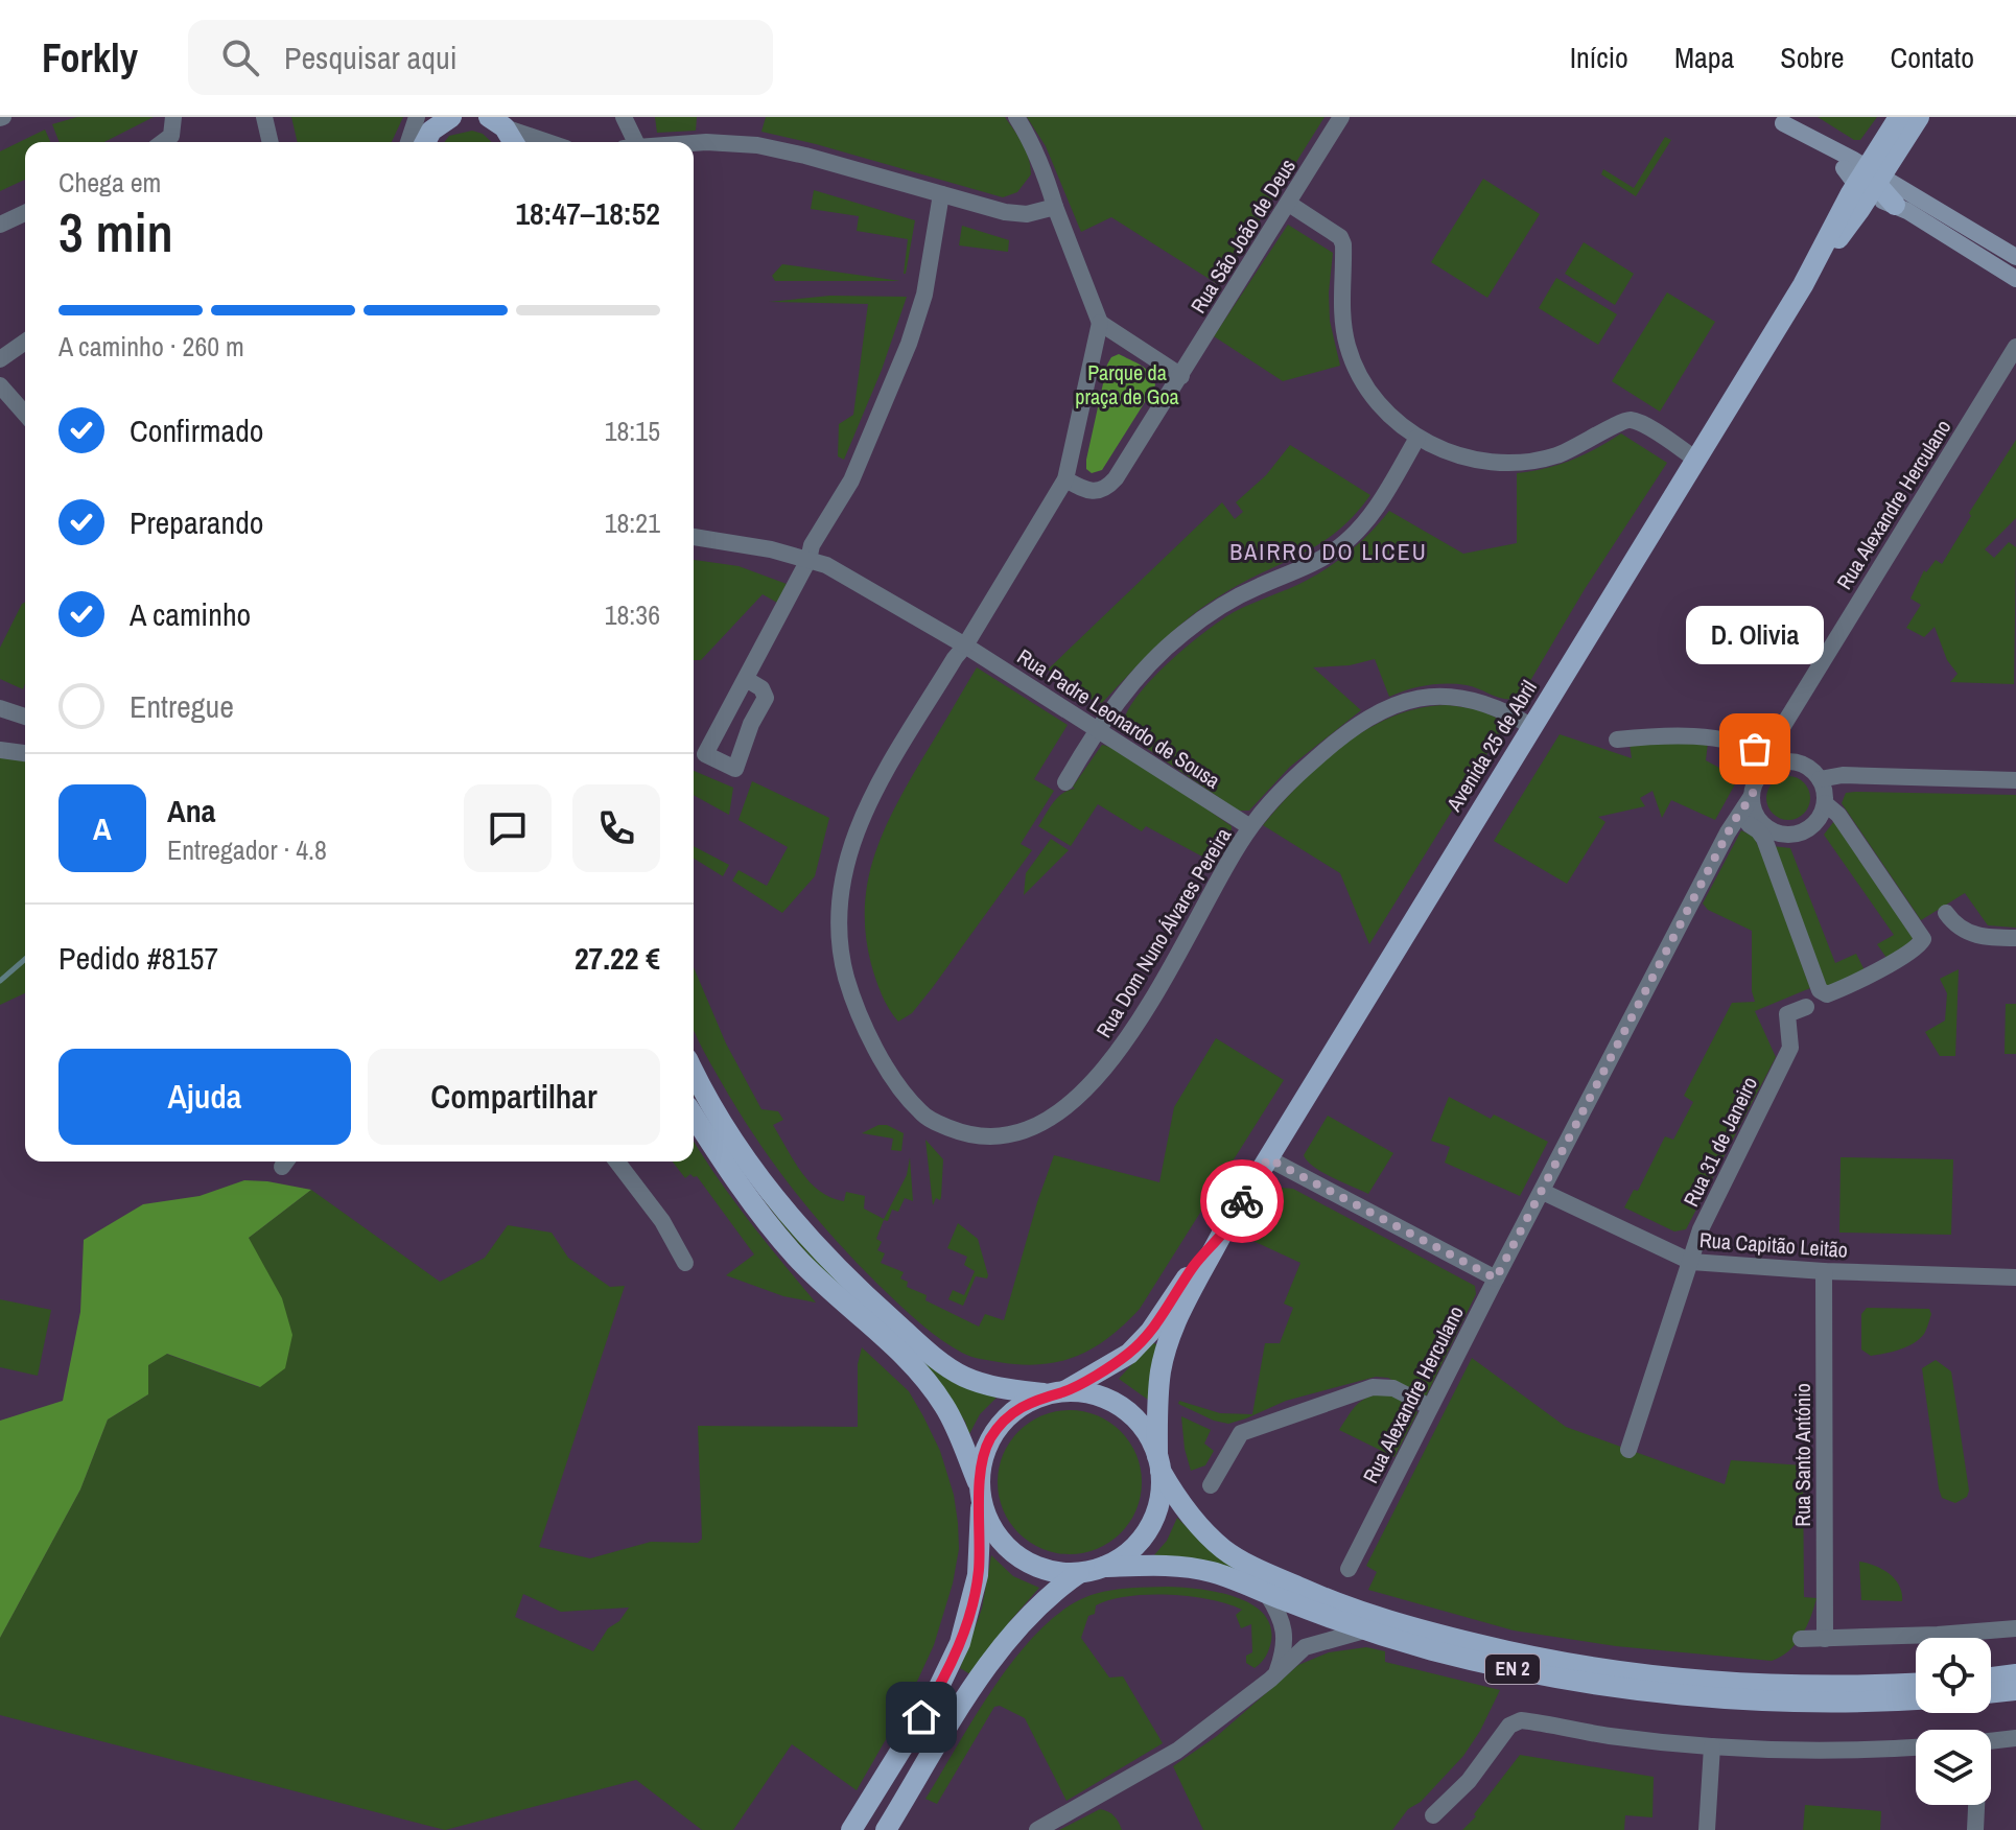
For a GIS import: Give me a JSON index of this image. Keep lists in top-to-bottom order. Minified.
{"streets":{"main road":["Avenida 25 de Abril","EN 2"],"street":["Rua São João de Deus","Rua Alexandre Herculano","Rua Padre Leonardo de Sousa","Rua Dom Nuno Álvares Pereira","Rua 31 de Janeiro","Rua Capitão Leitão","Rua Santo António"]},"crossings":[["Rua São João de Deus","Rua Dom Nuno Álvares Pereira"],["Rua Alexandre Herculano","Rua Capitão Leitão"],["Rua Padre Leonardo de Sousa","Rua Dom Nuno Álvares Pereira"],["Avenida 25 de Abril","Rua Dom Nuno Álvares Pereira"],["Avenida 25 de Abril","EN 2"],["Rua 31 de Janeiro","Rua Capitão Leitão"],["Rua Capitão Leitão","Rua Santo António"]],"districts":["BAIRRO DO LICEU"],"parks":["Parque da praça de Goa"],"places":["D. Olivia"],"page":{"header":"Forkly","search":"Pesquisar aqui","nav":["Início","Mapa","Sobre","Contato"],"heading":["3 min","Chega em","18:47–18:52"],"panel":["Ana","Entregador · 4.8","Pedido #8157","27.22 €"],"bar":"A caminho · 260 m","list":[["Confirmado","18:15"],["Preparando","18:21"],["A caminho","18:36"],"Entregue"],"bubble":"D. Olivia","round":"A","buttons":["Ajuda","Compartilhar"]}}
